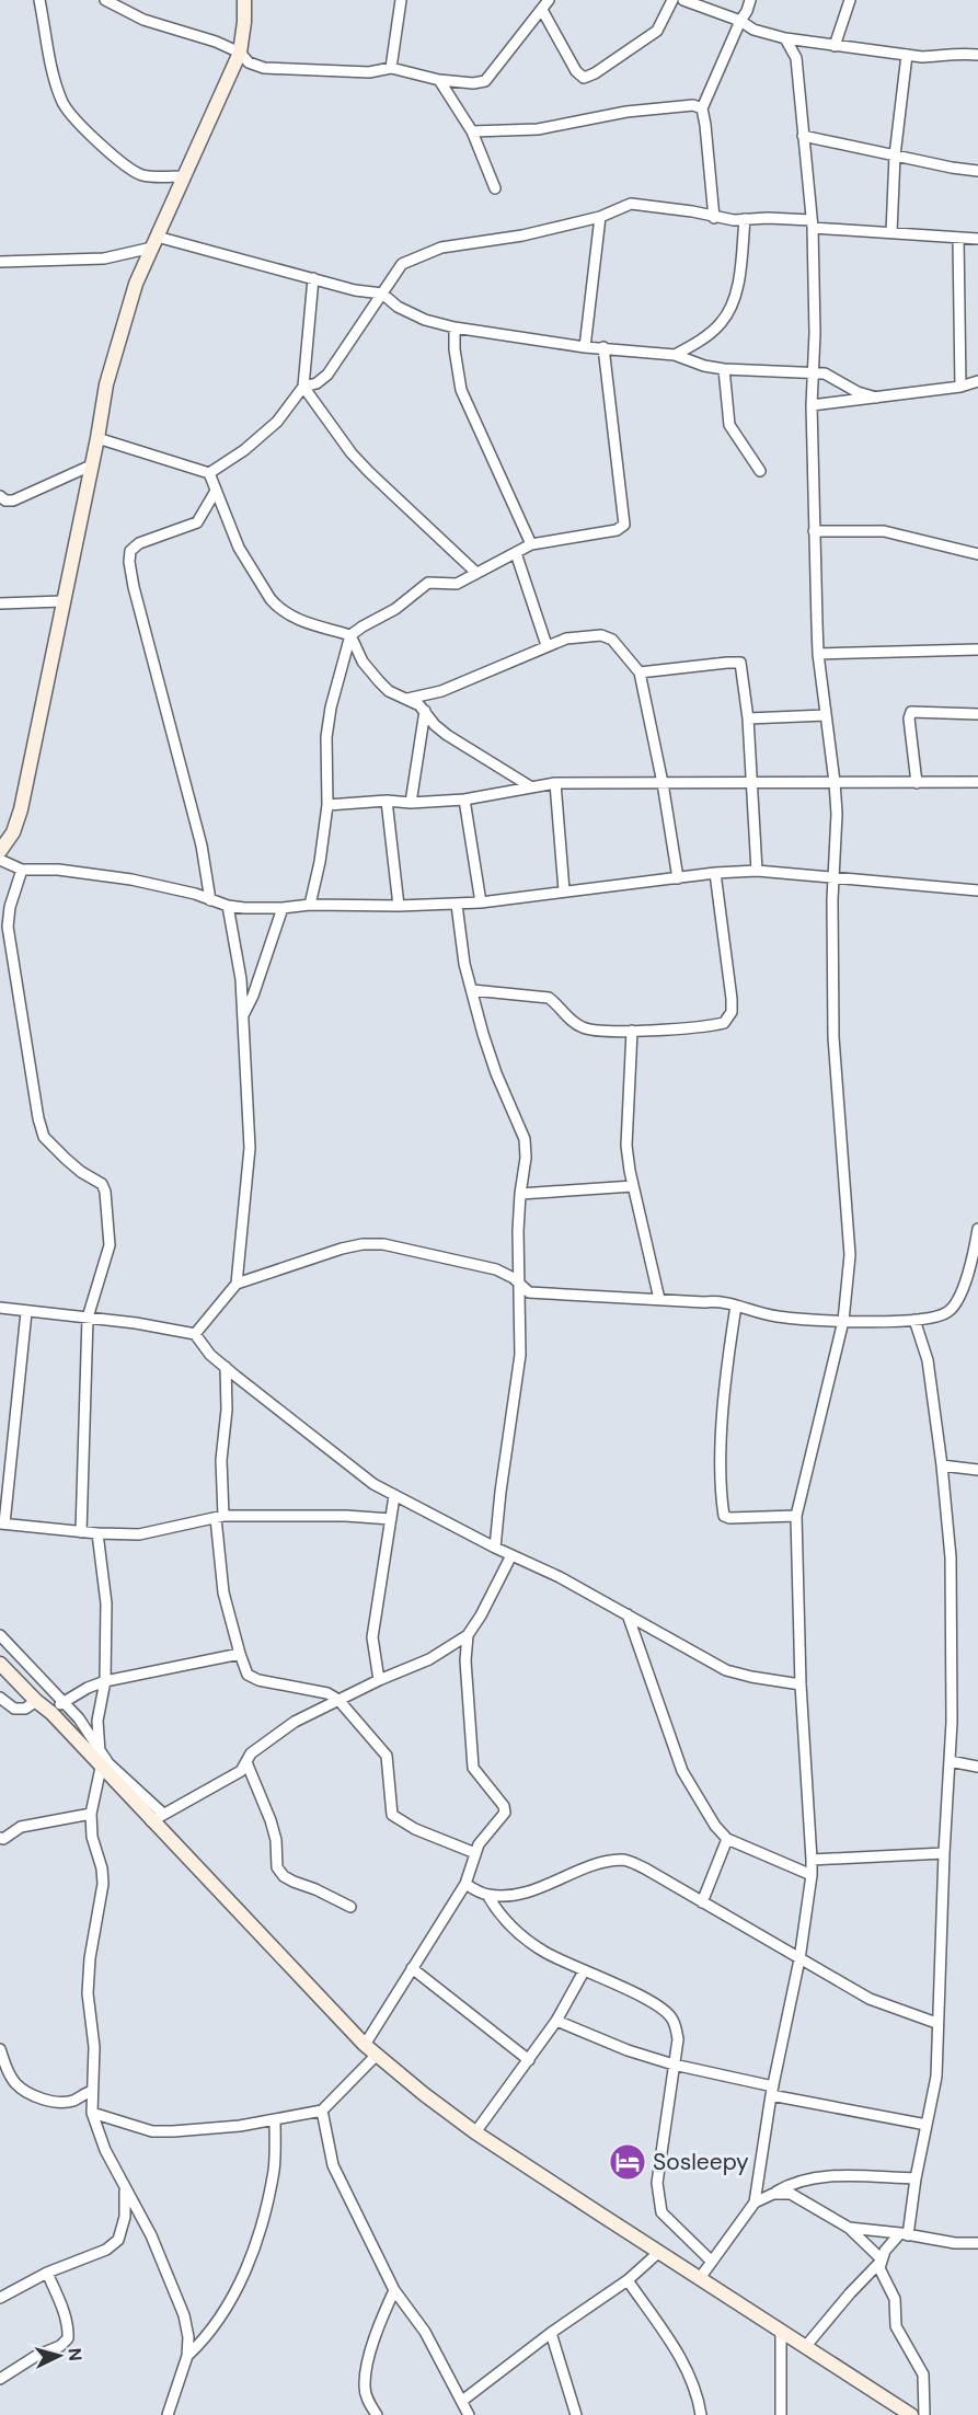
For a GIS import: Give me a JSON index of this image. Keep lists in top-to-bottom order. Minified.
{"places":{"hotel":["Sosleepy"]},"north":"right"}
